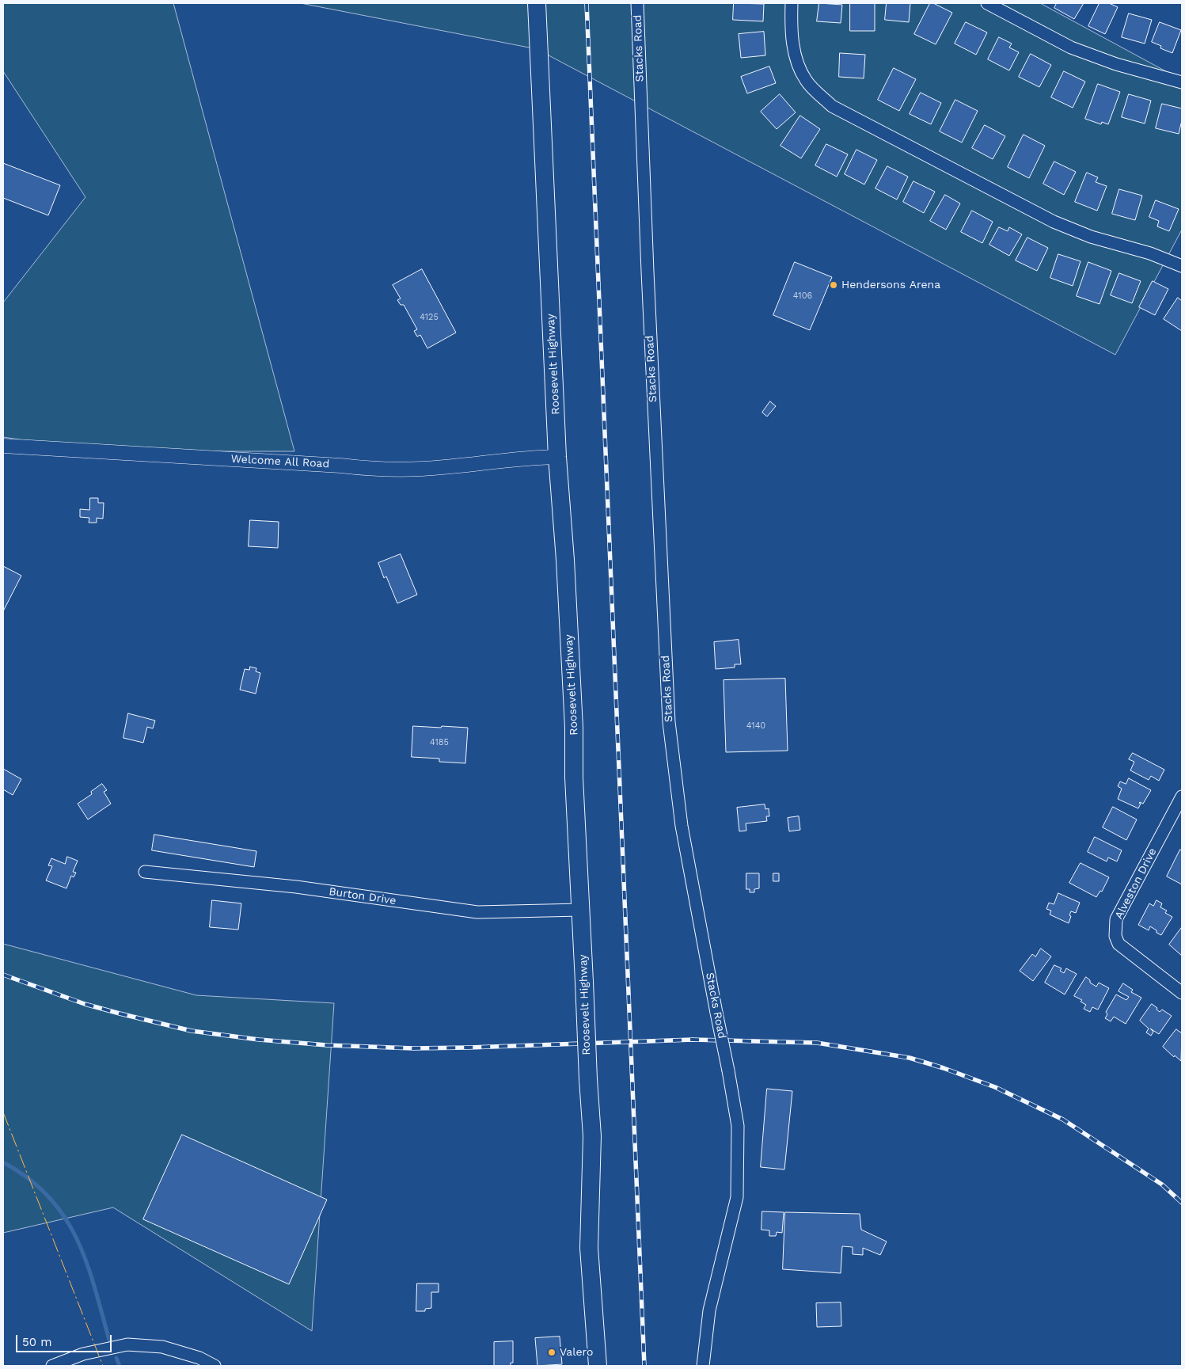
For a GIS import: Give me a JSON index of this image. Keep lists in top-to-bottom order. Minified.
{"streets":{"main road":["Roosevelt Highway"],"street":["Stacks Road","Welcome All Road","Alveston Drive","Burton Drive"]},"crossings":[["Roosevelt Highway","Welcome All Road"],["Roosevelt Highway","Burton Drive"]],"places":["Hendersons Arena","Valero"],"house_numbers":["4106","4125","4140","4185"],"scale_bar":"50 m"}
